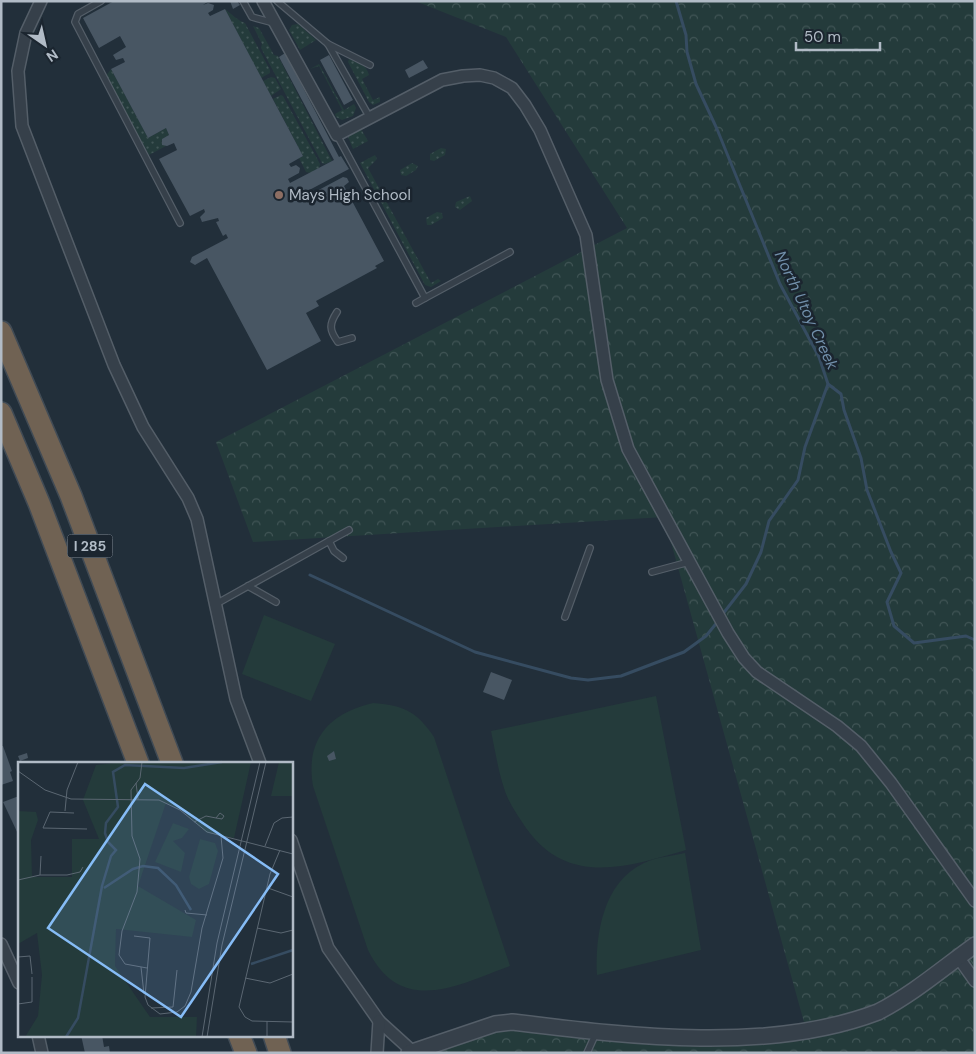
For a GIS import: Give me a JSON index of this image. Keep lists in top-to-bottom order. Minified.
{"streets":{"highway":["I 285"]},"water":["North Utoy Creek"],"places":["Mays High School"],"scale_bar":"50 m","north":"bottom right"}
